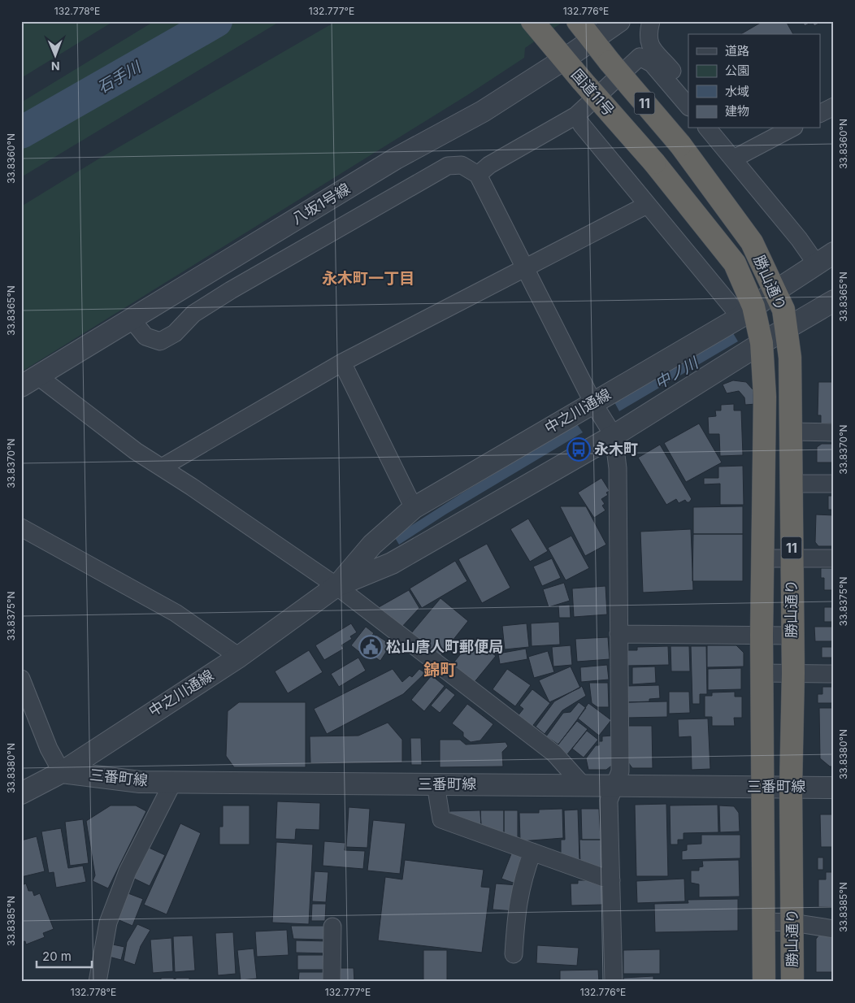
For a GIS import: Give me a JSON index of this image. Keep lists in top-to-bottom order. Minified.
{"streets":{"highway":["国道11号","11","勝山通り"],"street":["八坂1号線","中之川通線","三番町線"]},"crossings":[["国道11号","八坂1号線"],["国道11号","勝山通り"],["八坂1号線","勝山通り"],["勝山通り","中之川通線"],["勝山通り","三番町線"],["中之川通線","三番町線"]],"districts":["永木町一丁目","錦町"],"water":["石手川","中ノ川"],"places":{"bus stop":["永木町"],"public building":["松山唐人町郵便局"]},"legend":["道路","公園","水域","建物"],"scale_bar":"20 m","north":"bottom","coordinates":["132.778°E","132.777°E","132.776°E","33.8360°N","33.8365°N","33.8370°N","33.8375°N","33.8380°N","33.8385°N"]}
